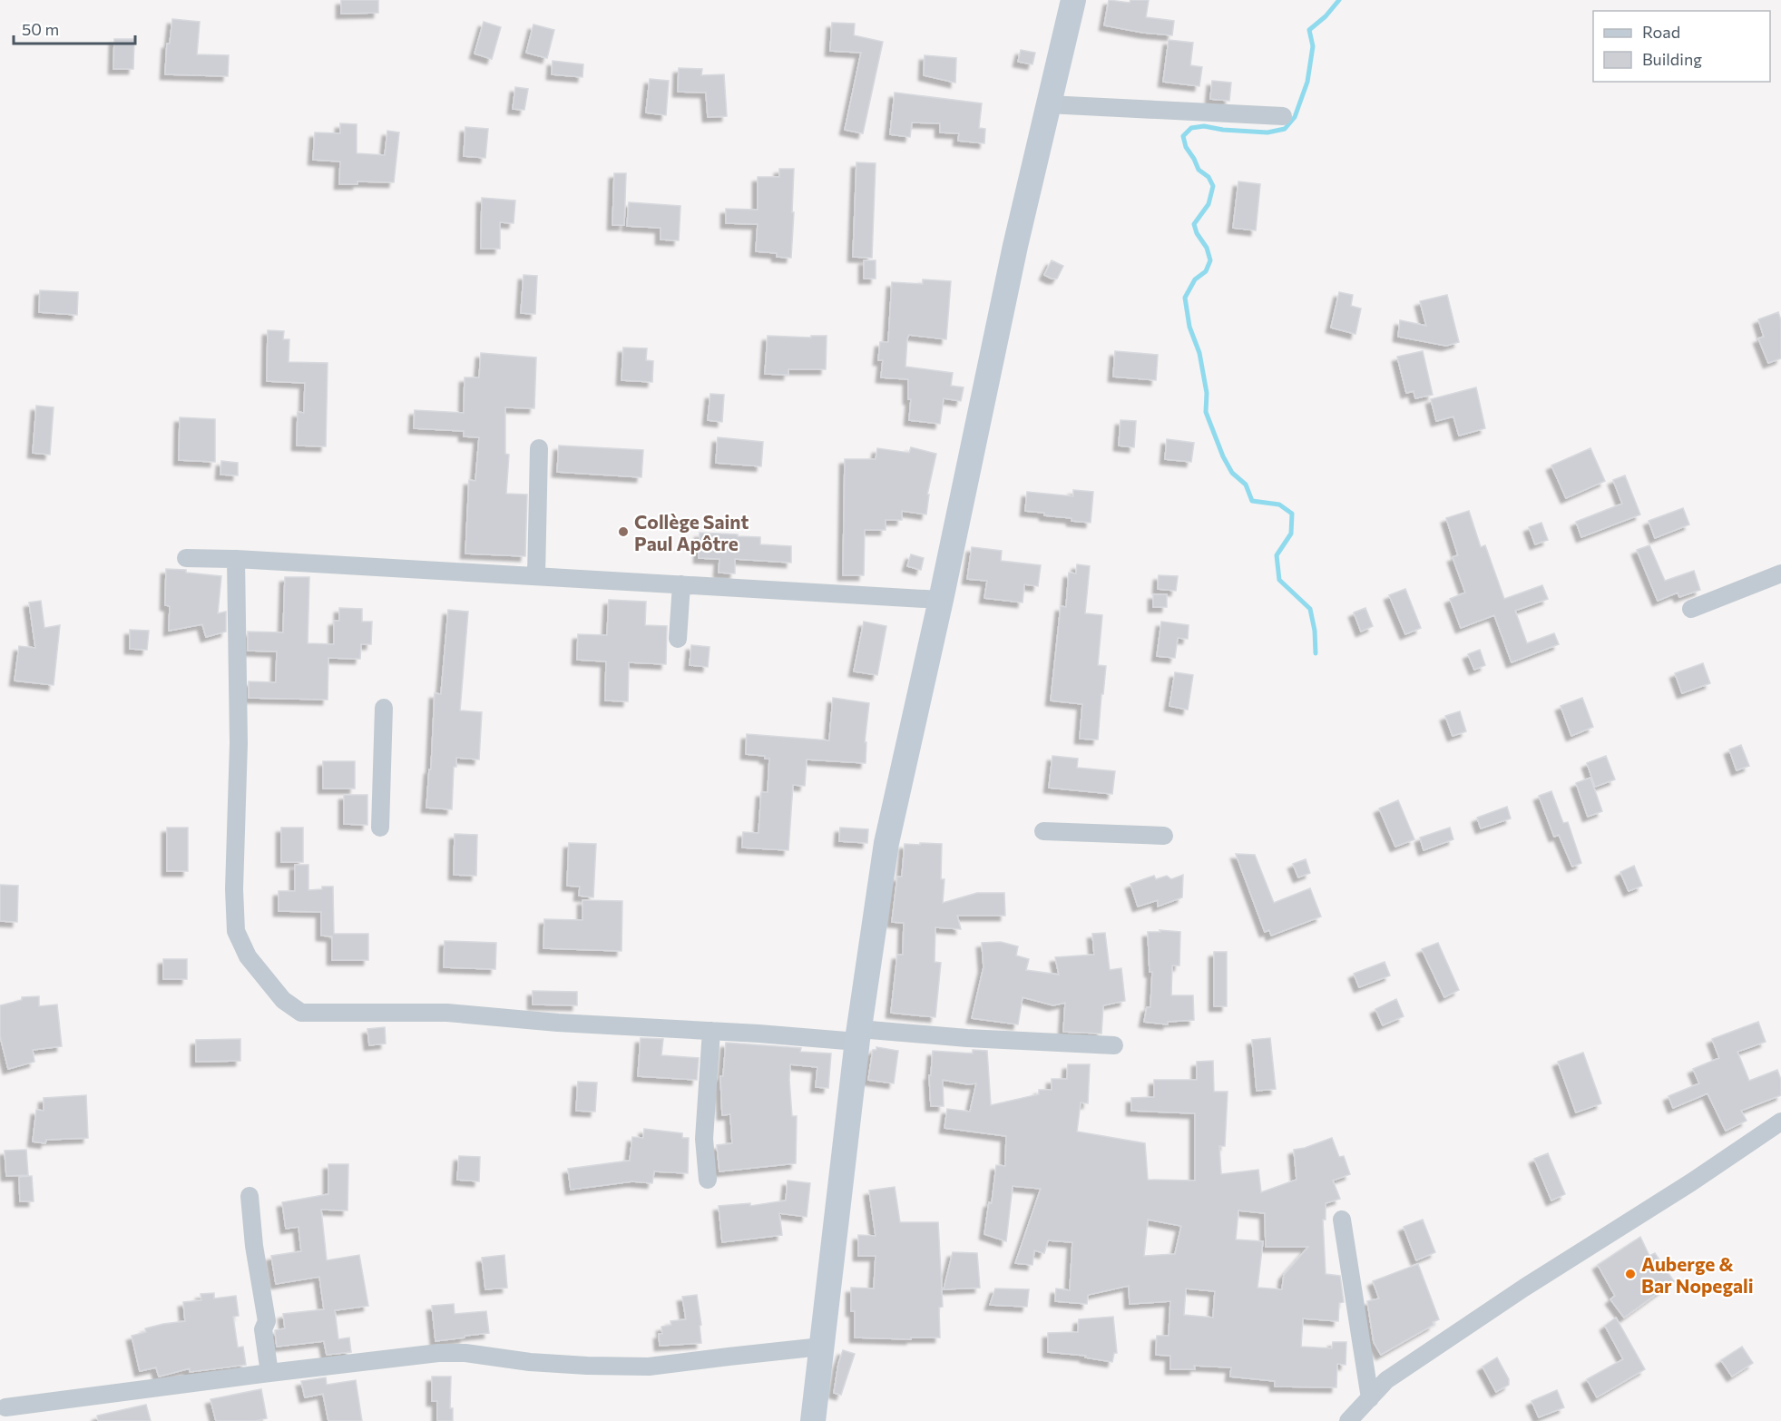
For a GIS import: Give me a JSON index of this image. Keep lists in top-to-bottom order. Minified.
{"places":["Collège Saint Paul Apôtre","Auberge & Bar Nopegali"],"legend":["Road","Building"],"scale_bar":"50 m"}
